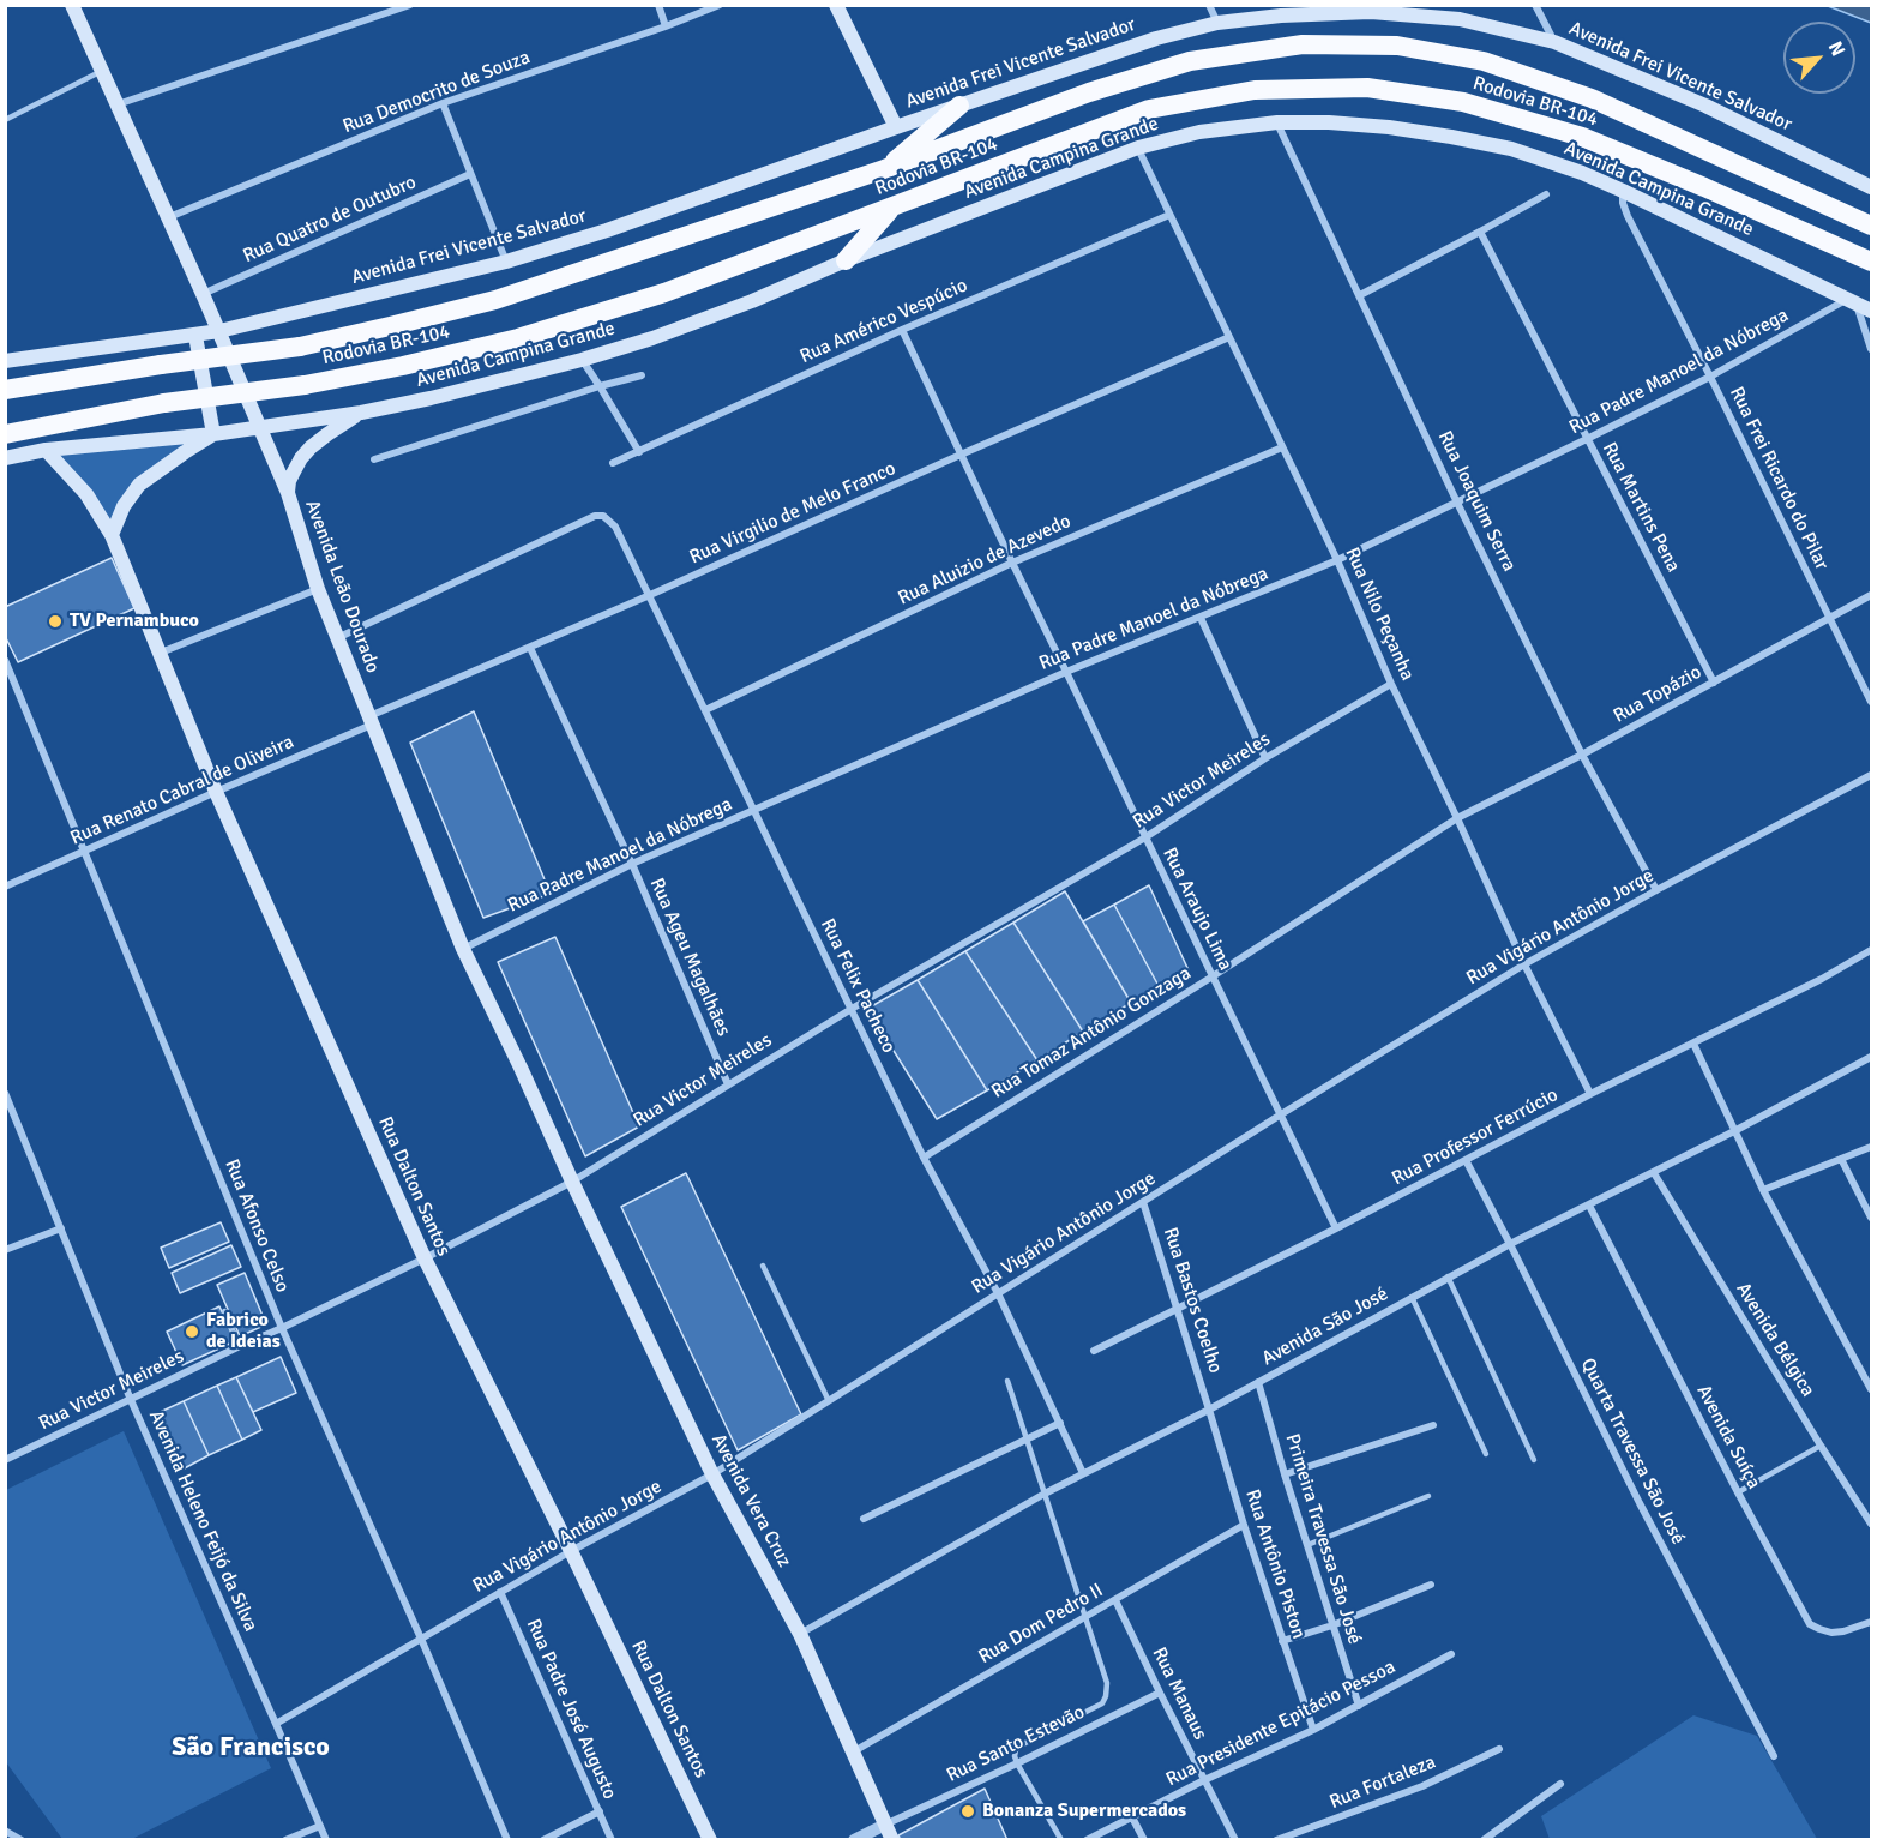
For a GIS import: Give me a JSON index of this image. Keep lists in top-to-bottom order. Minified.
{"streets":{"highway":["Rodovia BR-104"],"main road":["Avenida Frei Vicente Salvador","Avenida Campina Grande","Avenida Leão Dourado","Rua Dalton Santos","Avenida Vera Cruz"],"street":["Rua Democrito de Souza","Rua Quatro de Outubro","Rua Américo Vespúcio","Rua Padre Manoel da Nóbrega","Rua Frei Ricardo do Pilar","Rua Joaquim Serra","Rua Martins Pena","Rua Virgilio de Melo Franco","Rua Aluizio de Azevedo","Rua Nilo Peçanha","Rua Topázio","Rua Victor Meireles","Rua Renato Cabral de Oliveira","Rua Araujo Lima","Rua Vigário Antônio Jorge","Rua Ageu Magalhães","Rua Felix Pacheco","Rua Tomaz Antônio Gonzaga","Rua Professor Ferrúcio","Rua Afonso Celso","Rua Bastos Coelho","Avenida São José","Avenida Bélgica","Avenida Suíça","Quarta Travessa São José","Avenida Heleno Feijó da Silva","Primeira Travessa São José","Rua Antônio Piston","Rua Dom Pedro II","Rua Manaus","Rua Padre José Augusto","Rua Presidente Epitácio Pessoa","Rua Santo Estevão","Rua Fortaleza"]},"crossings":[["Avenida Frei Vicente Salvador","Avenida Leão Dourado"],["Rua Democrito de Souza","Avenida Leão Dourado"],["Avenida Campina Grande","Rua Padre Manoel da Nóbrega"],["Avenida Campina Grande","Rua Frei Ricardo do Pilar"],["Avenida Campina Grande","Rua Joaquim Serra"],["Avenida Campina Grande","Avenida Leão Dourado"],["Avenida Campina Grande","Rua Nilo Peçanha"],["Avenida Campina Grande","Rua Dalton Santos"],["Rua Quatro de Outubro","Avenida Leão Dourado"],["Rua Américo Vespúcio","Rua Nilo Peçanha"],["Rua Américo Vespúcio","Rua Araujo Lima"],["Rua Padre Manoel da Nóbrega","Rua Frei Ricardo do Pilar"],["Rua Padre Manoel da Nóbrega","Rua Joaquim Serra"],["Rua Padre Manoel da Nóbrega","Rua Martins Pena"],["Rua Padre Manoel da Nóbrega","Avenida Leão Dourado"],["Rua Padre Manoel da Nóbrega","Rua Nilo Peçanha"],["Rua Padre Manoel da Nóbrega","Rua Araujo Lima"],["Rua Padre Manoel da Nóbrega","Rua Ageu Magalhães"],["Rua Padre Manoel da Nóbrega","Rua Felix Pacheco"],["Rua Frei Ricardo do Pilar","Rua Topázio"],["Rua Joaquim Serra","Rua Topázio"],["Rua Joaquim Serra","Rua Vigário Antônio Jorge"],["Rua Martins Pena","Rua Topázio"],["Rua Virgilio de Melo Franco","Avenida Leão Dourado"],["Rua Virgilio de Melo Franco","Rua Nilo Peçanha"],["Rua Virgilio de Melo Franco","Rua Renato Cabral de Oliveira"],["Rua Virgilio de Melo Franco","Rua Araujo Lima"],["Rua Virgilio de Melo Franco","Rua Ageu Magalhães"],["Rua Virgilio de Melo Franco","Rua Felix Pacheco"],["Rua Aluizio de Azevedo","Rua Nilo Peçanha"],["Rua Aluizio de Azevedo","Rua Araujo Lima"],["Rua Aluizio de Azevedo","Rua Felix Pacheco"],["Avenida Leão Dourado","Rua Victor Meireles"],["Avenida Leão Dourado","Rua Renato Cabral de Oliveira"],["Avenida Leão Dourado","Rua Felix Pacheco"],["Avenida Leão Dourado","Avenida Vera Cruz"],["Rua Nilo Peçanha","Rua Topázio"],["Rua Nilo Peçanha","Rua Victor Meireles"],["Rua Nilo Peçanha","Rua Vigário Antônio Jorge"],["Rua Nilo Peçanha","Rua Tomaz Antônio Gonzaga"],["Rua Nilo Peçanha","Rua Professor Ferrúcio"],["Rua Topázio","Rua Tomaz Antônio Gonzaga"],["Rua Victor Meireles","Rua Araujo Lima"],["Rua Victor Meireles","Rua Ageu Magalhães"],["Rua Victor Meireles","Rua Felix Pacheco"],["Rua Victor Meireles","Rua Dalton Santos"],["Rua Victor Meireles","Rua Afonso Celso"],["Rua Victor Meireles","Avenida Vera Cruz"],["Rua Victor Meireles","Avenida Heleno Feijó da Silva"],["Rua Renato Cabral de Oliveira","Rua Dalton Santos"],["Rua Renato Cabral de Oliveira","Rua Afonso Celso"],["Rua Araujo Lima","Rua Vigário Antônio Jorge"],["Rua Araujo Lima","Rua Tomaz Antônio Gonzaga"],["Rua Araujo Lima","Rua Professor Ferrúcio"],["Rua Vigário Antônio Jorge","Rua Felix Pacheco"],["Rua Vigário Antônio Jorge","Rua Dalton Santos"],["Rua Vigário Antônio Jorge","Rua Afonso Celso"],["Rua Vigário Antônio Jorge","Rua Bastos Coelho"],["Rua Vigário Antônio Jorge","Avenida Vera Cruz"],["Rua Vigário Antônio Jorge","Avenida Heleno Feijó da Silva"],["Rua Vigário Antônio Jorge","Rua Padre José Augusto"],["Rua Felix Pacheco","Rua Tomaz Antônio Gonzaga"],["Rua Felix Pacheco","Avenida São José"],["Rua Professor Ferrúcio","Rua Bastos Coelho"],["Rua Professor Ferrúcio","Quarta Travessa São José"],["Rua Bastos Coelho","Avenida São José"],["Rua Bastos Coelho","Rua Antônio Piston"],["Avenida São José","Avenida Bélgica"],["Avenida São José","Avenida Suíça"],["Avenida São José","Quarta Travessa São José"],["Avenida São José","Avenida Vera Cruz"],["Avenida São José","Primeira Travessa São José"],["Avenida São José","Rua Antônio Piston"],["Avenida Vera Cruz","Rua Dom Pedro II"],["Avenida Vera Cruz","Rua Santo Estevão"],["Primeira Travessa São José","Rua Presidente Epitácio Pessoa"],["Rua Antônio Piston","Rua Dom Pedro II"],["Rua Antônio Piston","Rua Presidente Epitácio Pessoa"],["Rua Dom Pedro II","Rua Manaus"],["Rua Manaus","Rua Presidente Epitácio Pessoa"],["Rua Manaus","Rua Santo Estevão"]],"districts":["São Francisco"],"places":["TV Pernambuco","Fabrico de Ideias","Bonanza Supermercados"],"north":"top right"}
